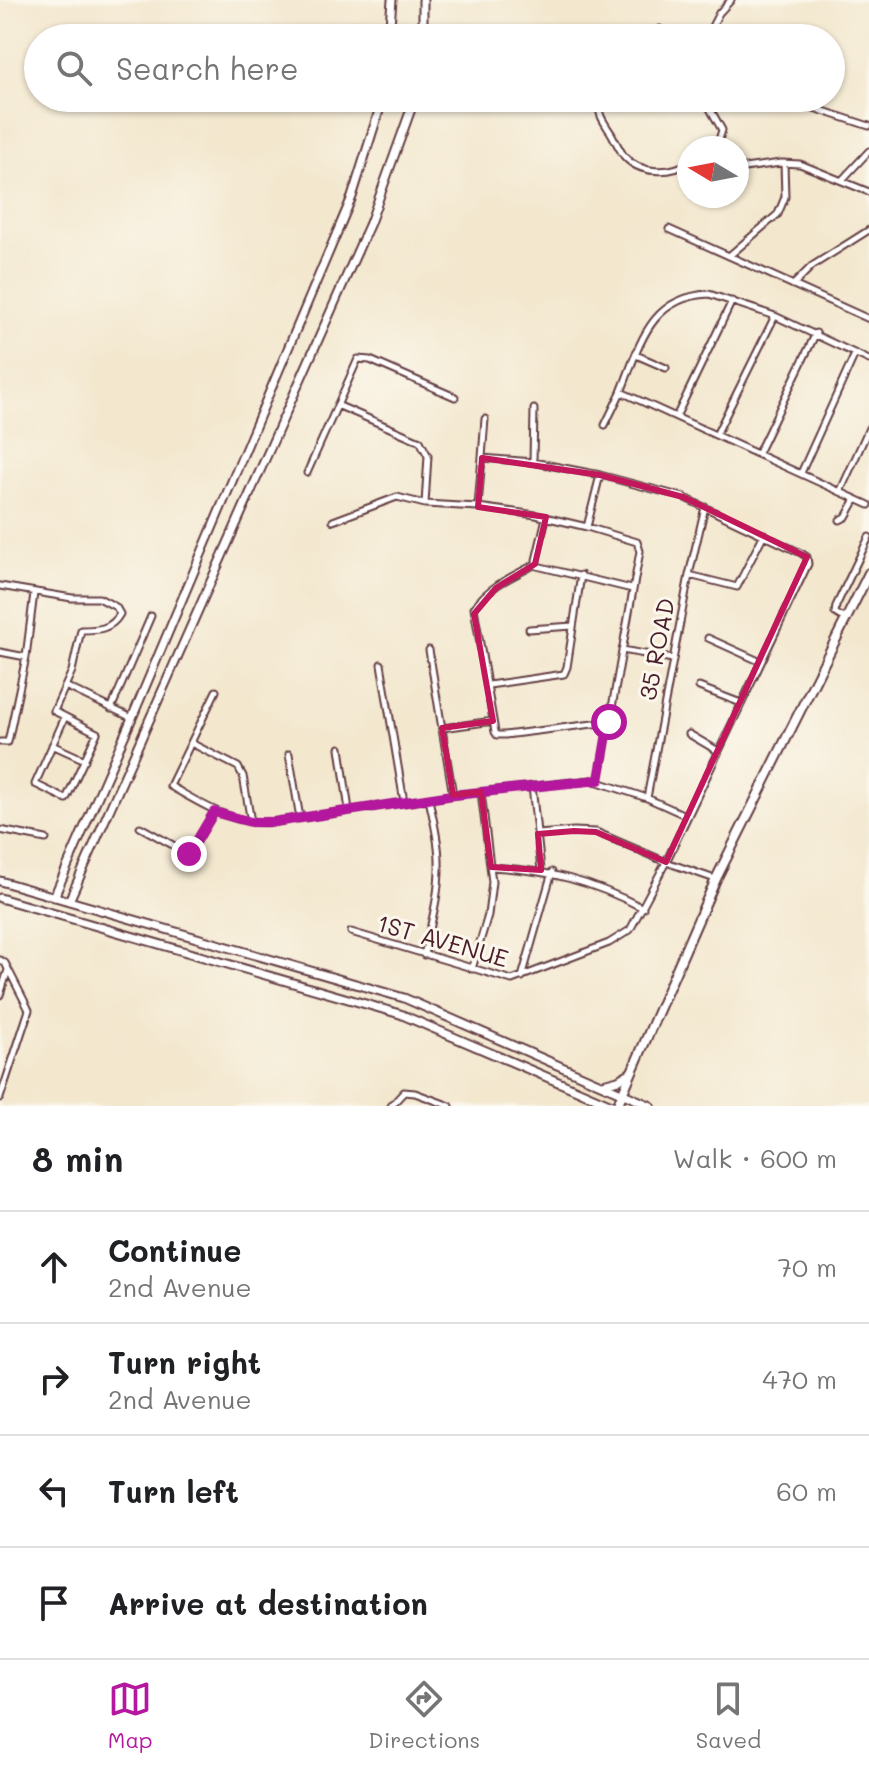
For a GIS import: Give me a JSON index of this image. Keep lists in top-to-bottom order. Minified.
{"streets":{"street":["35 ROAD","1ST AVENUE"]},"north":"left","page":{"search":"Search here","heading":["8 min","Walk · 600 m"],"list":[["Continue","2nd Avenue","70 m"],["Turn right","2nd Avenue","470 m"],["Turn left","60 m"],"Arrive at destination"],"nav":["Map","Directions","Saved"]}}
